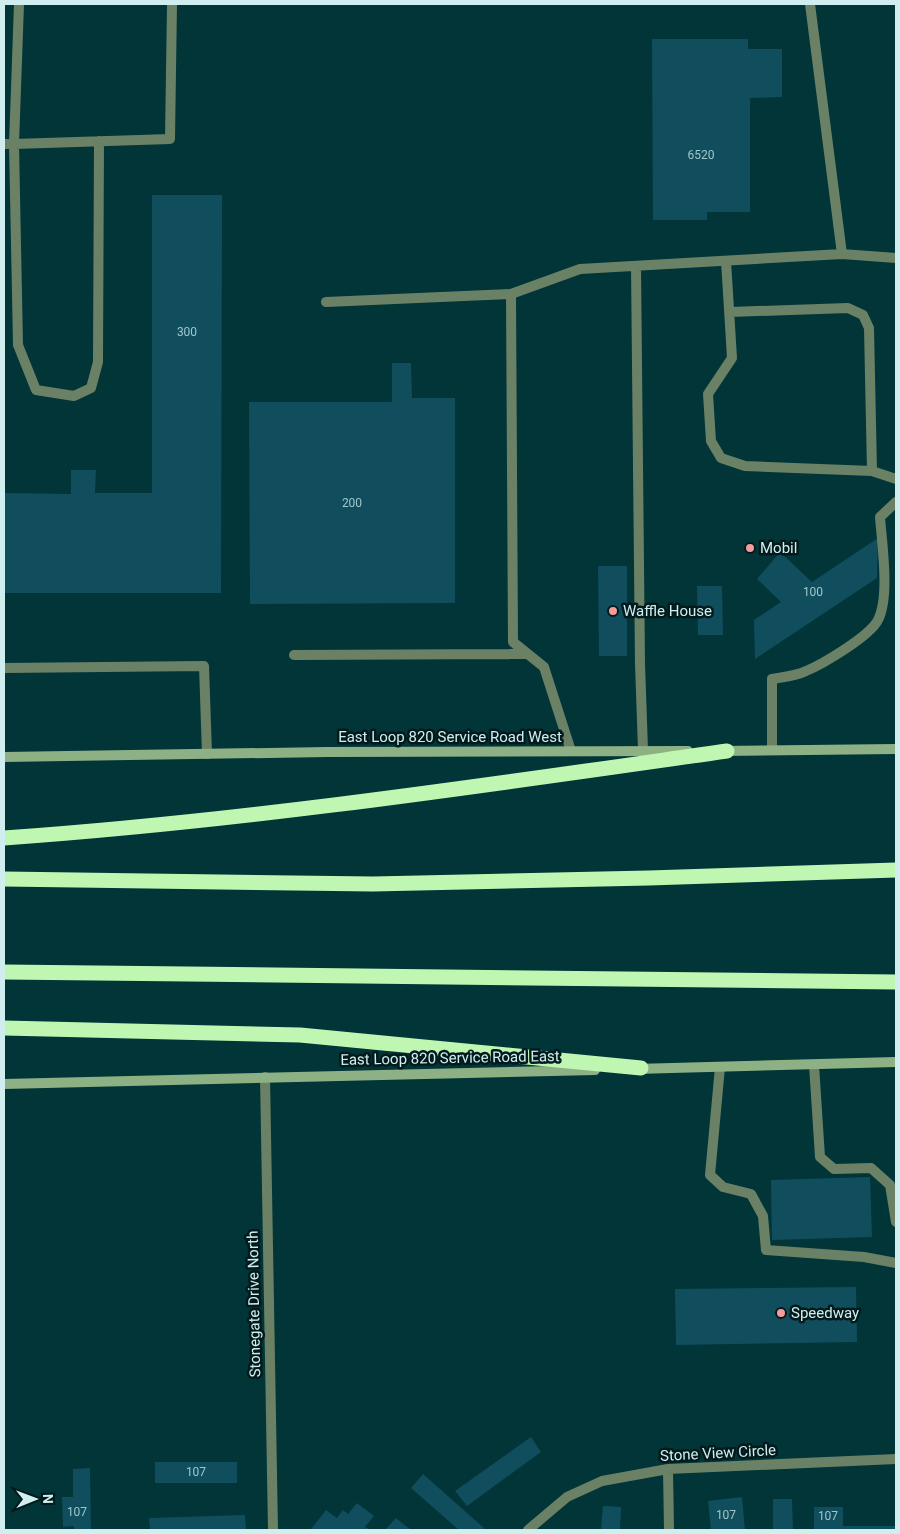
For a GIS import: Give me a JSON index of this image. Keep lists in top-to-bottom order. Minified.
{"streets":{"main road":["East Loop 820 Service Road West","East Loop 820 Service Road East"],"street":["Stonegate Drive North","Stone View Circle"]},"crossings":[["East Loop 820 Service Road East","Stonegate Drive North"]],"places":["Mobil","Waffle House","Speedway"],"house_numbers":["6520","300","200","100","107","107","107","107"],"north":"right"}
